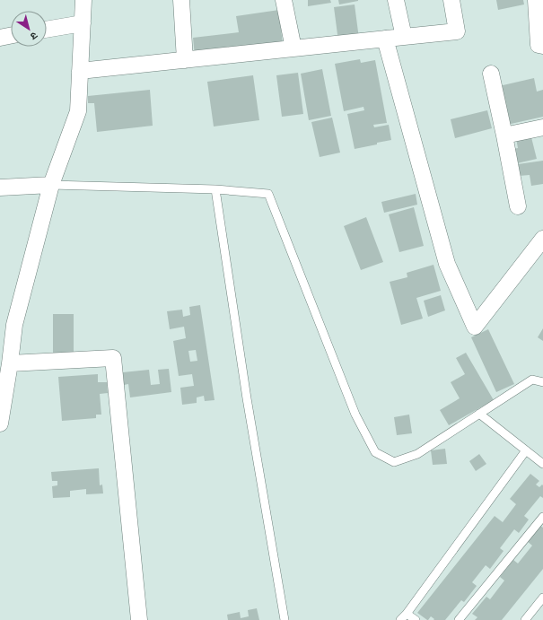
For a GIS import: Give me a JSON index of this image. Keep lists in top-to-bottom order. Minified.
{"north":"bottom right"}
